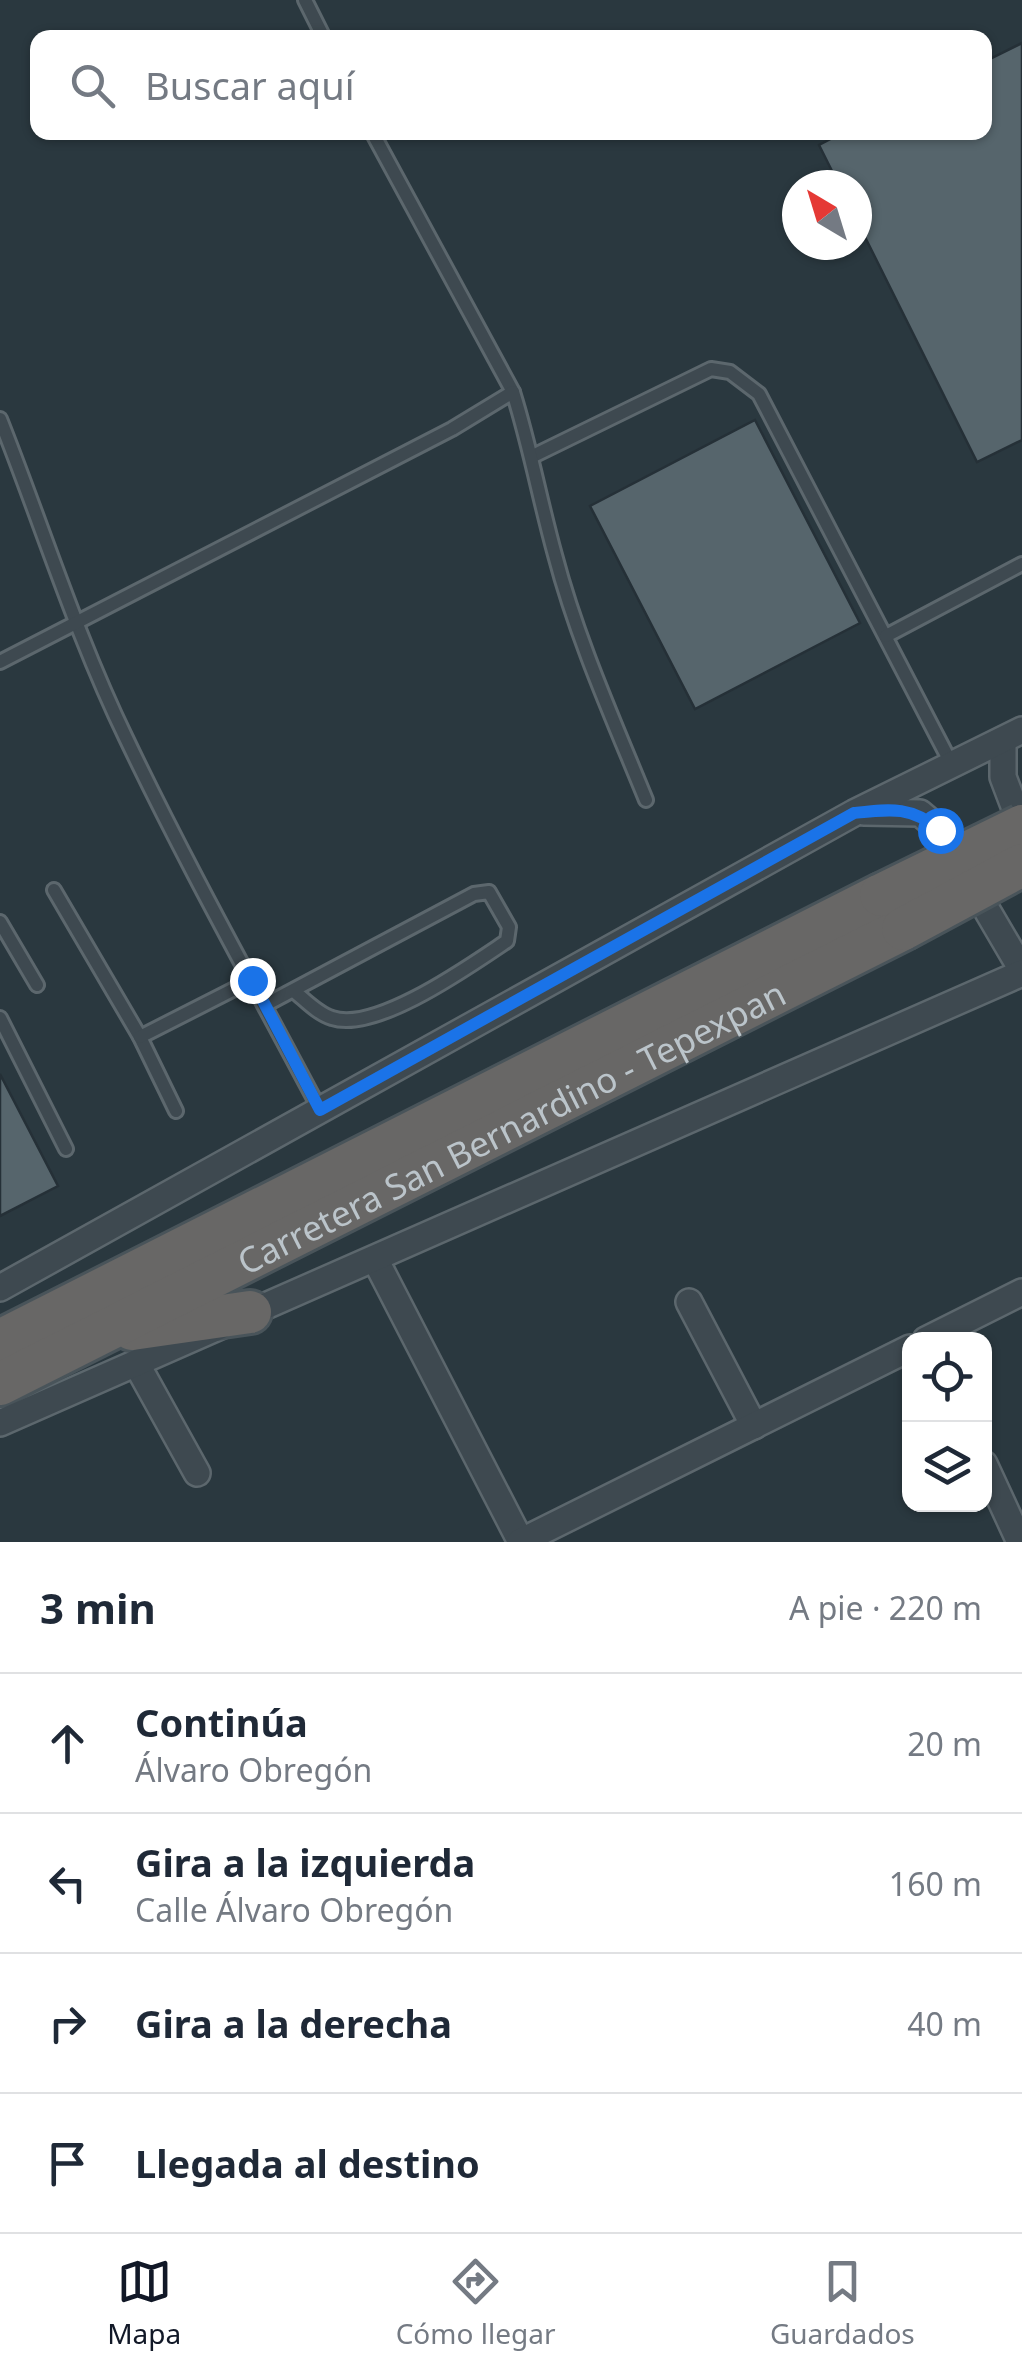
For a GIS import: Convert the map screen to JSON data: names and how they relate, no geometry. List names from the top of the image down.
{
  "streets": {
    "highway": ["Carretera San Bernardino - Tepexpan"]
  },
  "north": "top left",
  "page": {
    "search": "Buscar aquí",
    "heading": ["3 min", "A pie · 220 m"],
    "list": [
      ["Continúa", "Álvaro Obregón", "20 m"],
      ["Gira a la izquierda", "Calle Álvaro Obregón", "160 m"],
      ["Gira a la derecha", "40 m"],
      "Llegada al destino"
    ],
    "nav": ["Mapa", "Cómo llegar", "Guardados"]
  }
}
